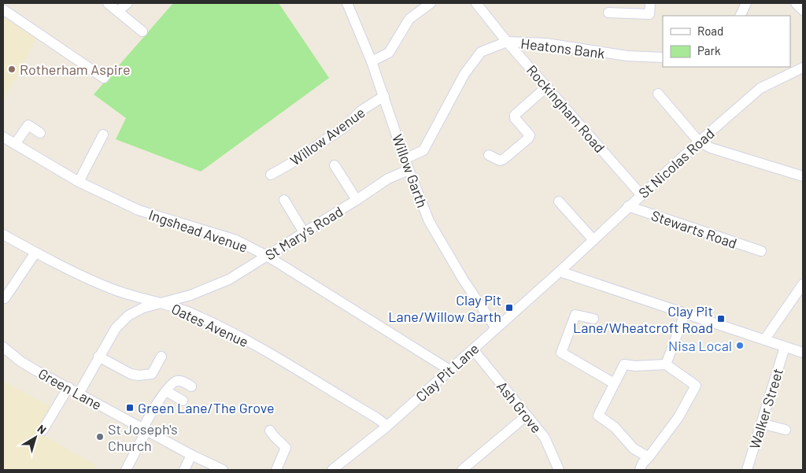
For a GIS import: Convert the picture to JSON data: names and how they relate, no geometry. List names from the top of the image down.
{
  "streets": {
    "street": [
      "Heatons Bank",
      "Rockingham Road",
      "Willow Avenue",
      "St Nicolas Road",
      "Willow Garth",
      "Stewarts Road",
      "Ingshead Avenue",
      "St Mary's Road",
      "Oates Avenue",
      "Clay Pit Lane",
      "Green Lane",
      "Ash Grove",
      "Walker Street"
    ]
  },
  "crossings": [
    ["Heatons Bank", "Rockingham Road"],
    ["Heatons Bank", "Willow Garth"],
    ["Rockingham Road", "St Nicolas Road"],
    ["Willow Avenue", "Willow Garth"],
    ["St Nicolas Road", "Stewarts Road"],
    ["St Nicolas Road", "Clay Pit Lane"],
    ["Willow Garth", "St Mary's Road"],
    ["Willow Garth", "Clay Pit Lane"],
    ["Ingshead Avenue", "St Mary's Road"],
    ["Ingshead Avenue", "Clay Pit Lane"],
    ["St Mary's Road", "Oates Avenue"],
    ["St Mary's Road", "Green Lane"],
    ["Oates Avenue", "Clay Pit Lane"],
    ["Clay Pit Lane", "Ash Grove"]
  ],
  "places": {
    "other": ["Rotherham Aspire", "Nisa Local", "St Joseph's Church"],
    "transit": ["Clay Pit Lane/Willow Garth", "Clay Pit Lane/Wheatcroft Road", "Green Lane/The Grove"]
  },
  "legend": ["Road", "Park"],
  "north": "top right"
}
